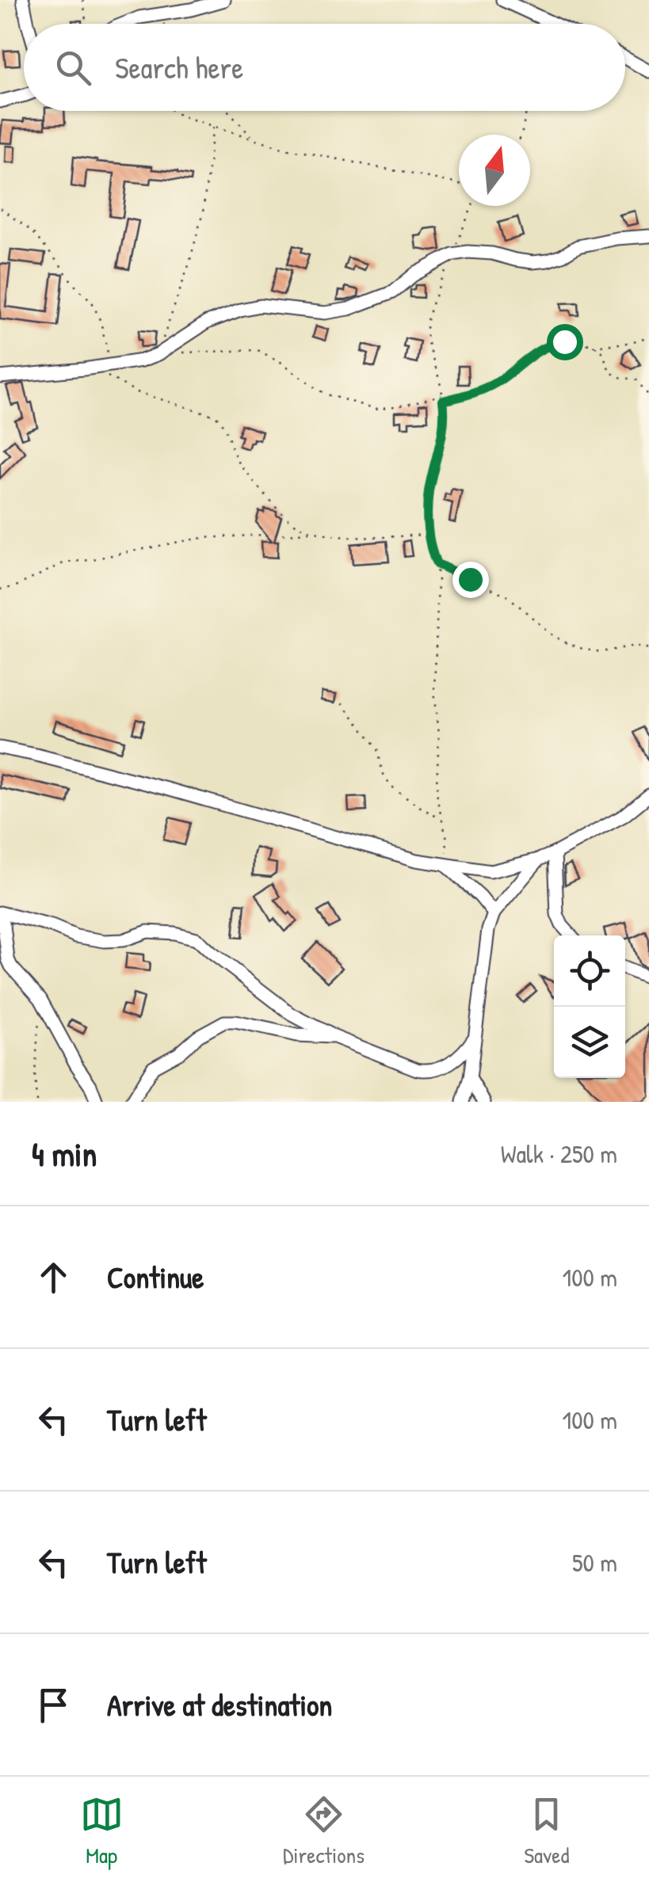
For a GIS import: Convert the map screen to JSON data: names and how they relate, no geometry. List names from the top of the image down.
{
  "north": "top",
  "page": {
    "search": "Search here",
    "heading": ["4 min", "Walk · 250 m"],
    "list": [
      ["Continue", "100 m"],
      ["Turn left", "100 m"],
      ["Turn left", "50 m"],
      "Arrive at destination"
    ],
    "nav": ["Map", "Directions", "Saved"]
  }
}
